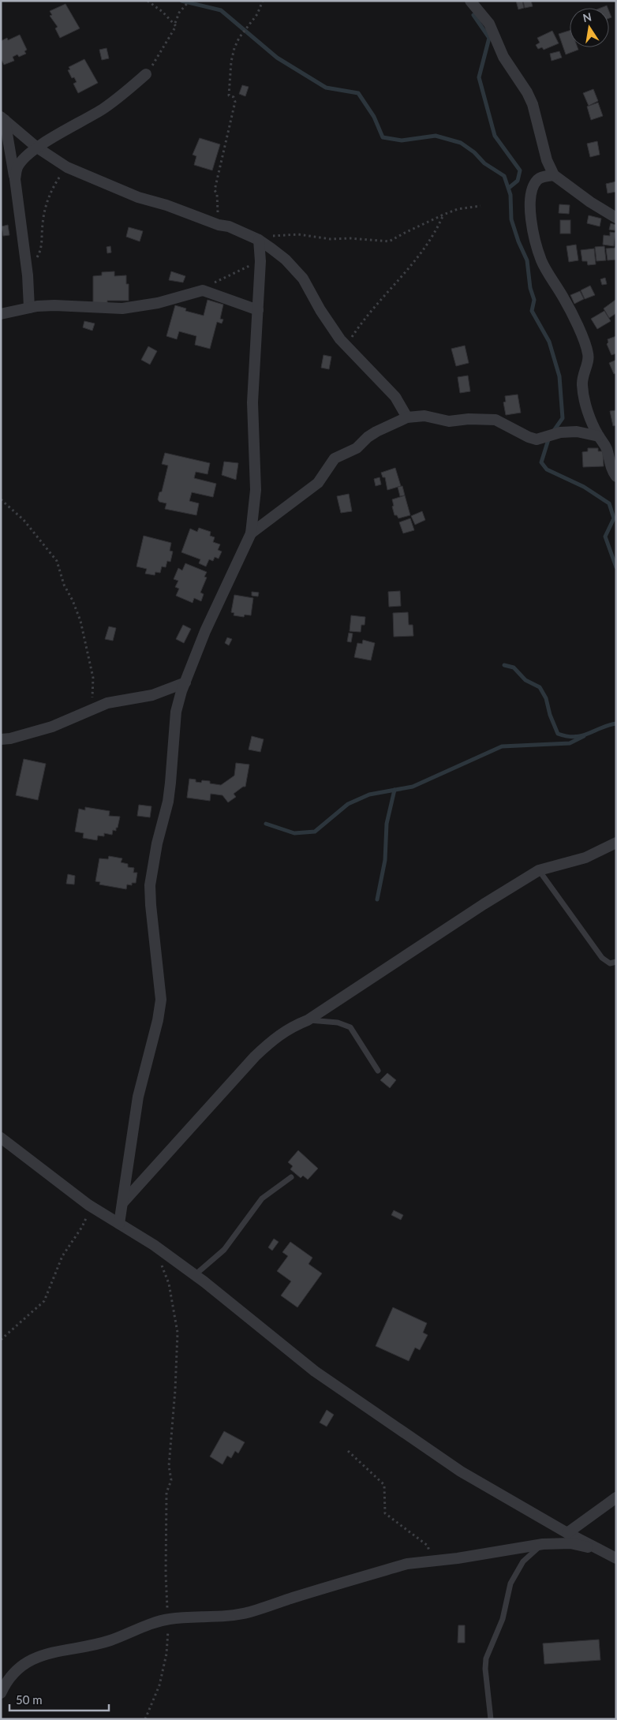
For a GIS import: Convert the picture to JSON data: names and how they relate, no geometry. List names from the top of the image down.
{
  "scale_bar": "50 m",
  "north": "top"
}
